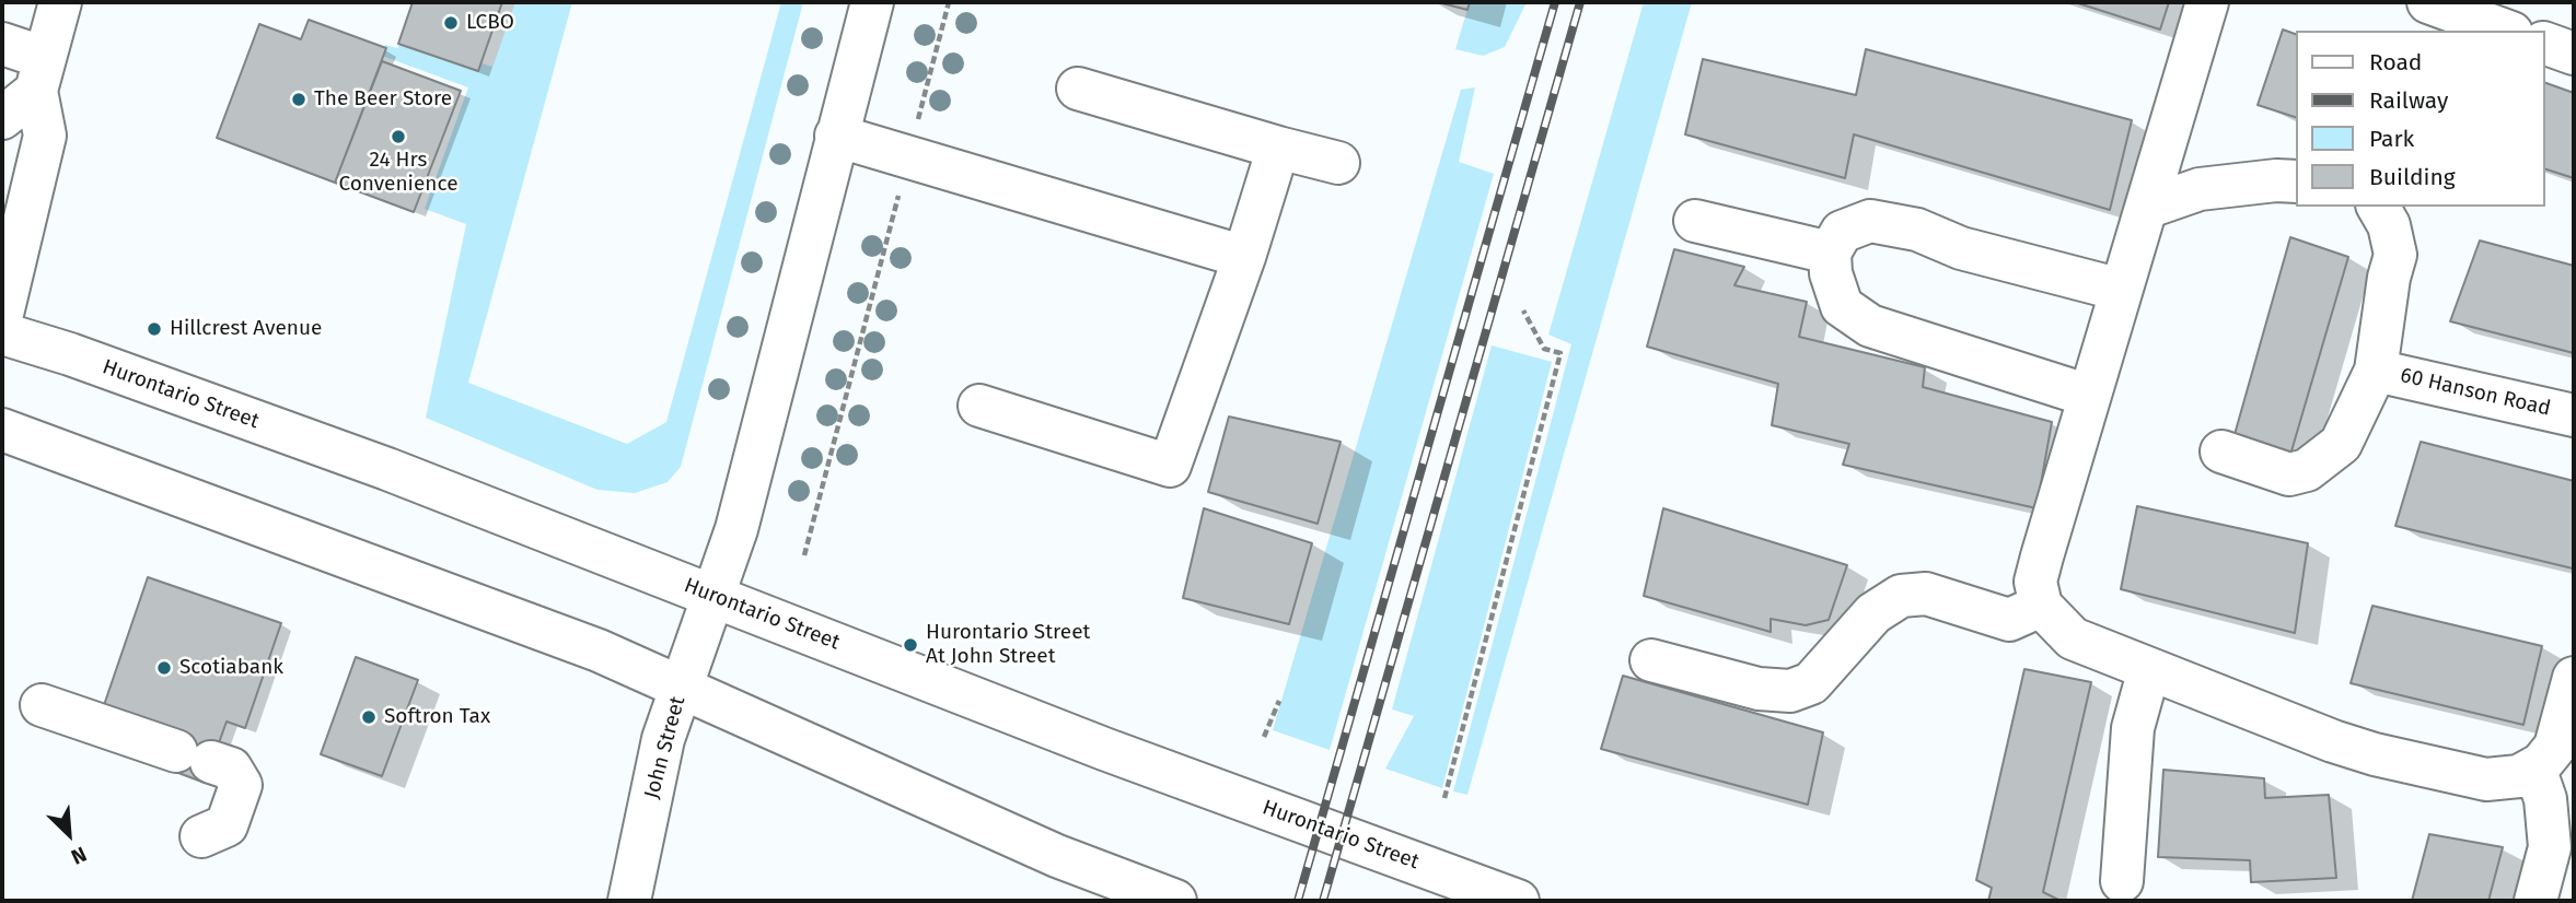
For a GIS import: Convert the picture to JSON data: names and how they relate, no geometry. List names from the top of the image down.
{
  "streets": {
    "main road": ["60 Hanson Road", "Hurontario Street", "John Street"]
  },
  "crossings": [
    ["Hurontario Street", "John Street"]
  ],
  "places": [
    "LCBO",
    "The Beer Store",
    "24 Hrs Convenience",
    "Hillcrest Avenue",
    "Hurontario Street At John Street",
    "Scotiabank",
    "Softron Tax"
  ],
  "legend": [
    "Road",
    "Railway",
    "Park",
    "Building"
  ],
  "north": "bottom right"
}
